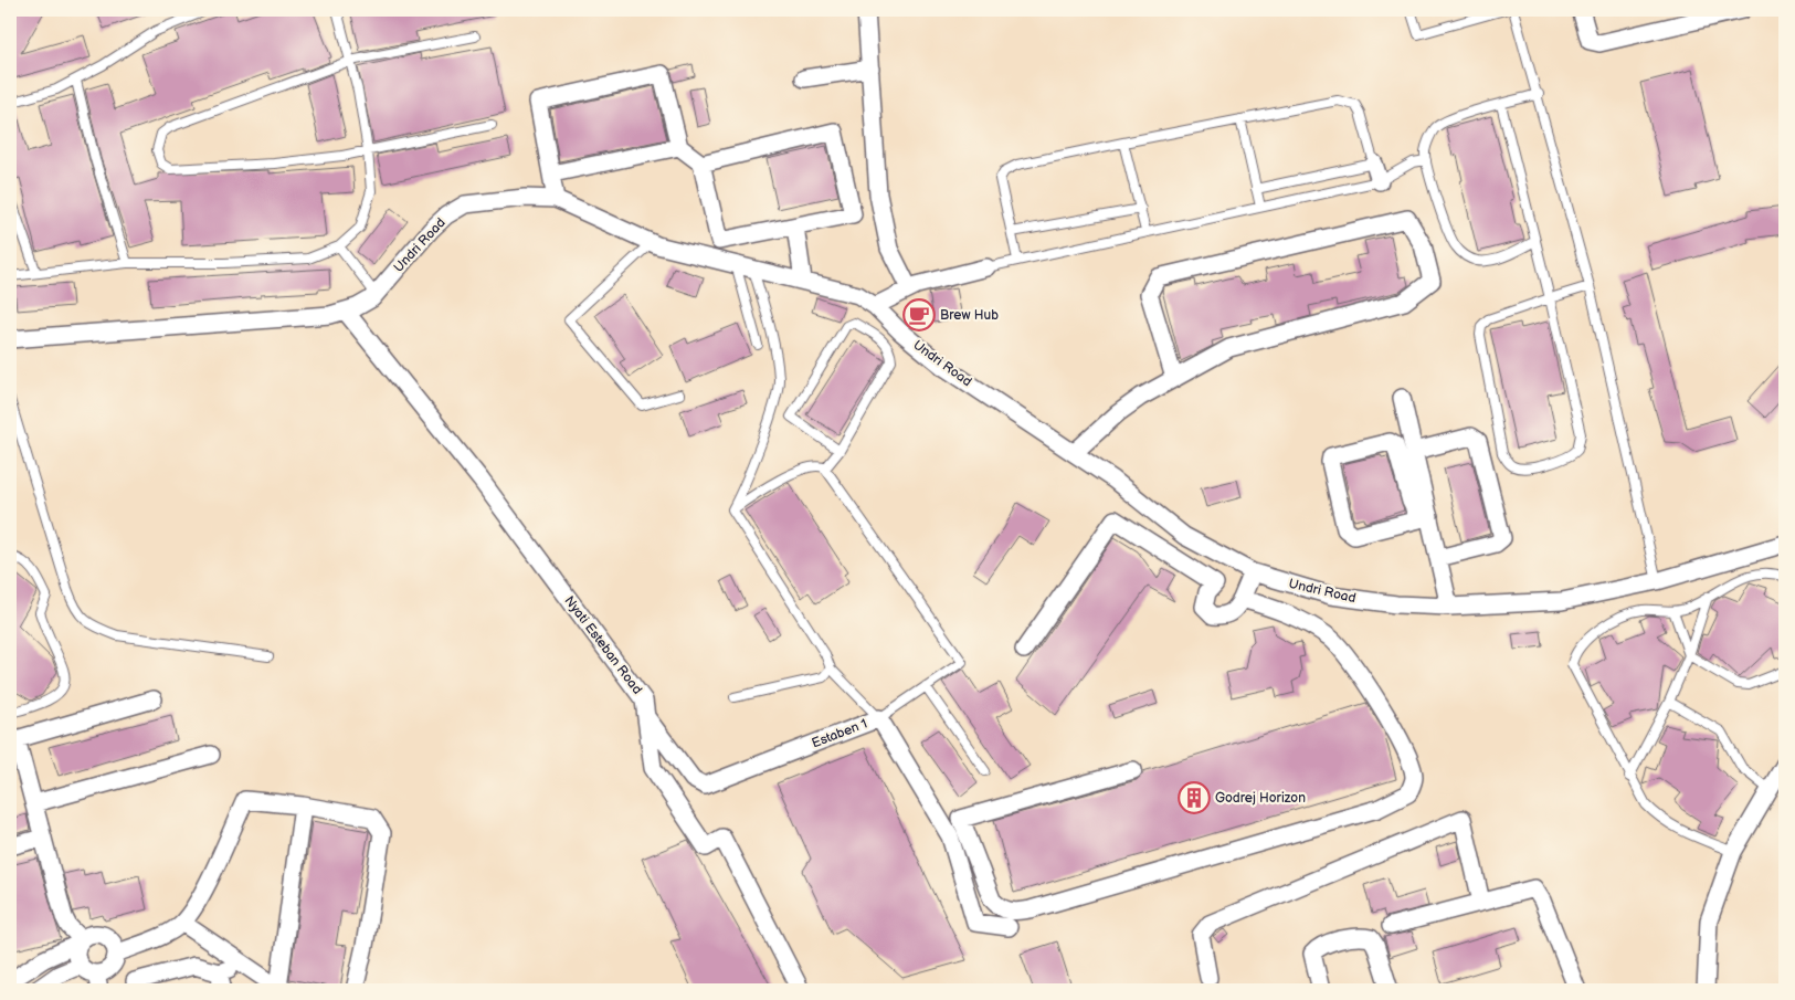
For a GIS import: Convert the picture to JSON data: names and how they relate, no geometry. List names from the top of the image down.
{
  "streets": {
    "street": ["Undri Road", "Nyati Esteban Road", "Estaben 1"]
  },
  "crossings": [
    ["Undri Road", "Nyati Esteban Road"],
    ["Nyati Esteban Road", "Estaben 1"]
  ],
  "places": {
    "cafe": ["Brew Hub"],
    "building": ["Godrej Horizon"]
  }
}
